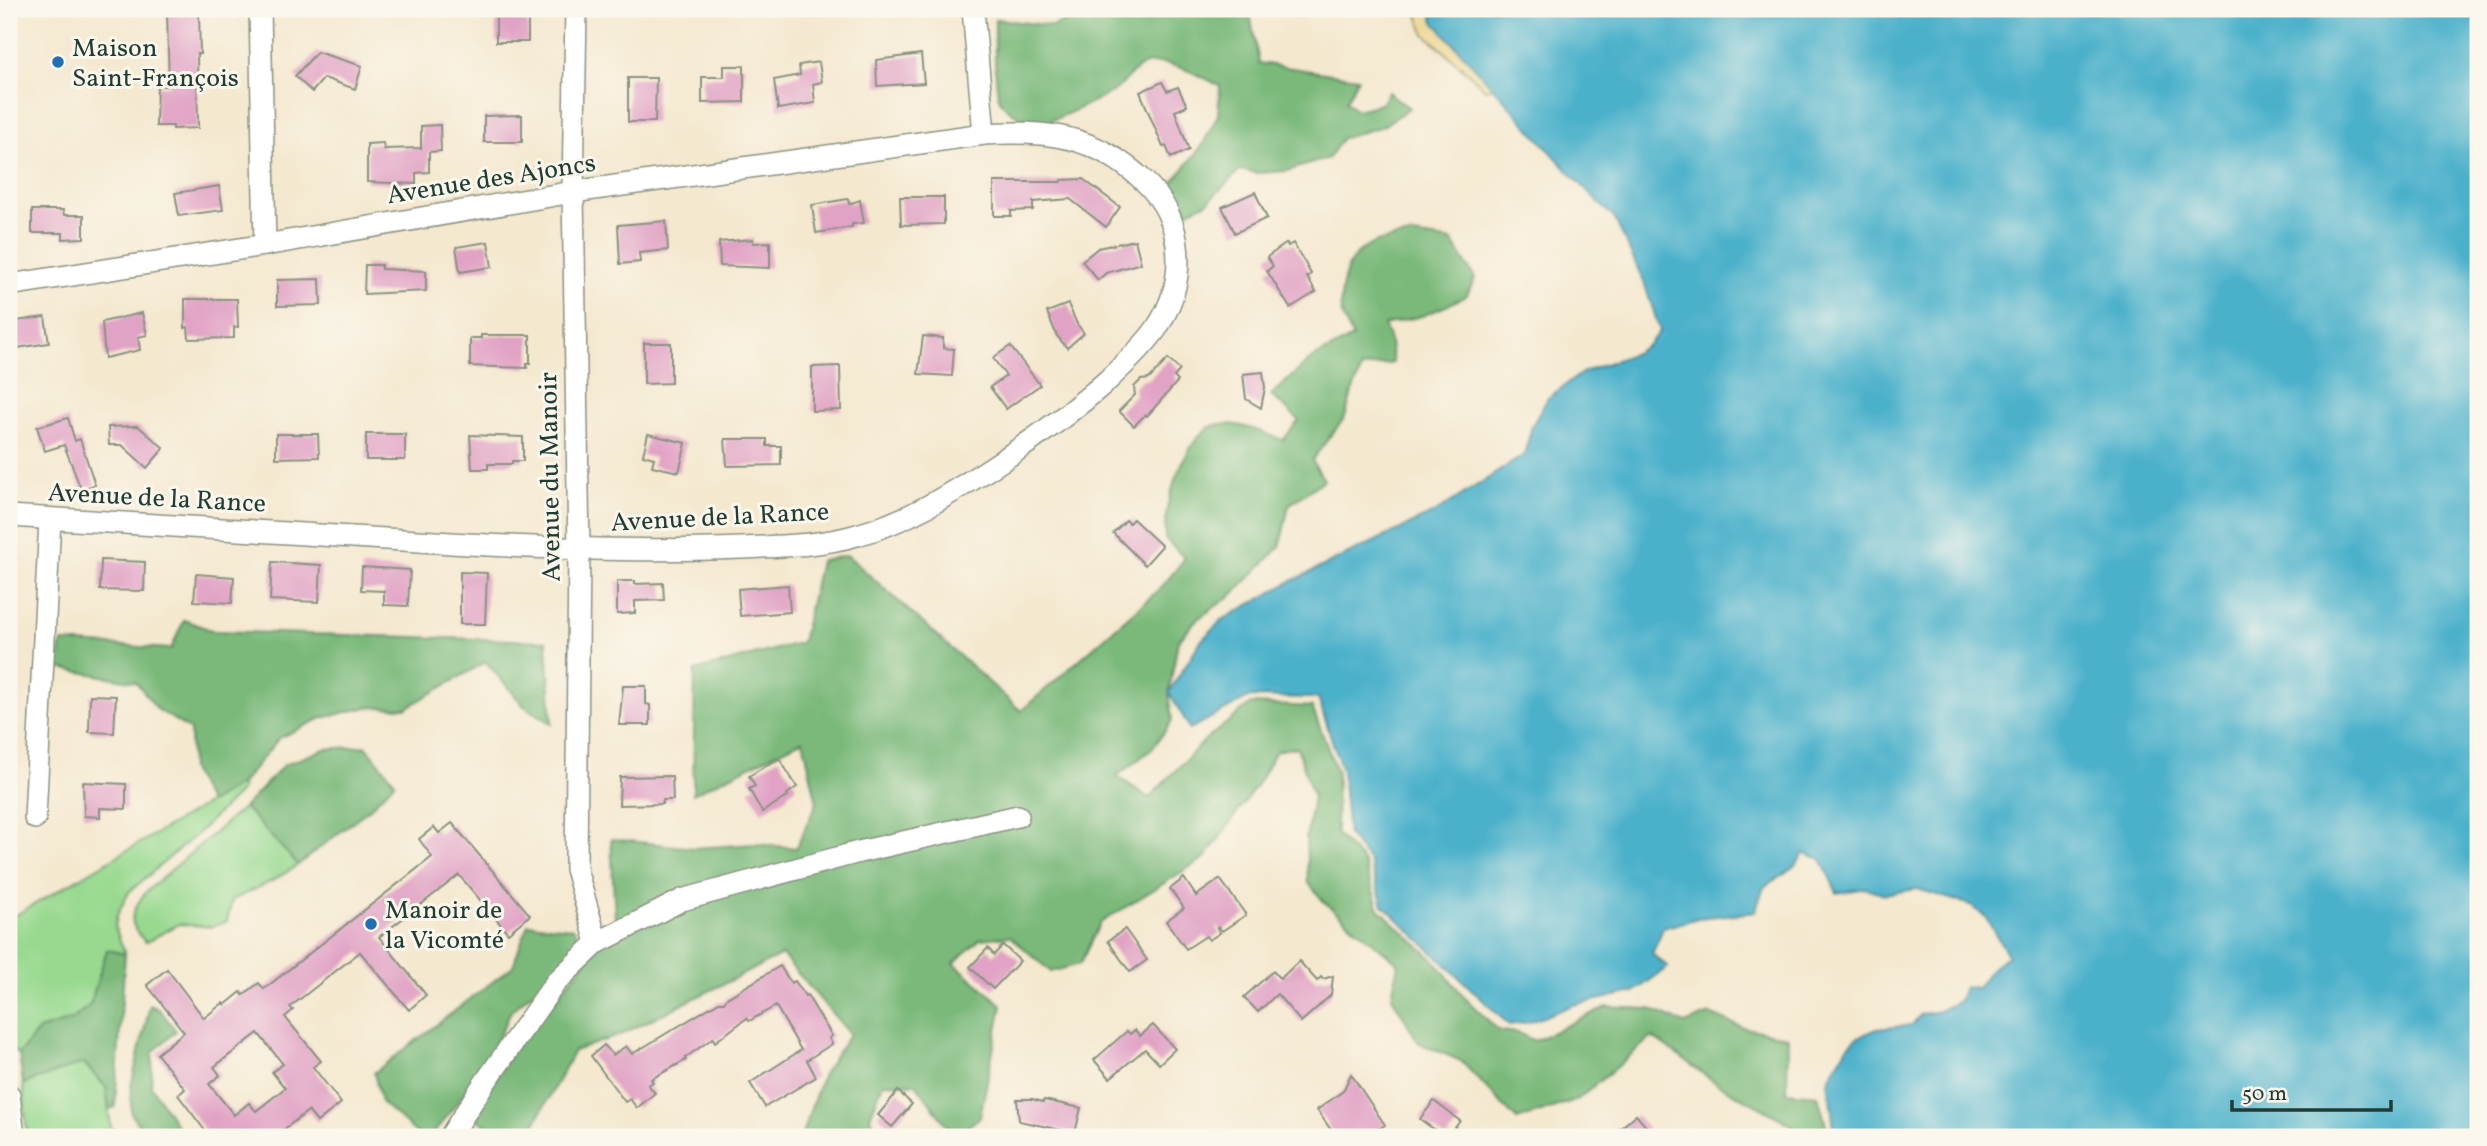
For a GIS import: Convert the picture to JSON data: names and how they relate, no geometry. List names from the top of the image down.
{
  "streets": {
    "street": ["Avenue des Ajoncs", "Avenue du Manoir", "Avenue de la Rance"]
  },
  "crossings": [
    ["Avenue des Ajoncs", "Avenue du Manoir"],
    ["Avenue des Ajoncs", "Avenue de la Rance"],
    ["Avenue du Manoir", "Avenue de la Rance"]
  ],
  "places": ["Maison Saint-François", "Manoir de la Vicomté"],
  "scale_bar": "50 m"
}
